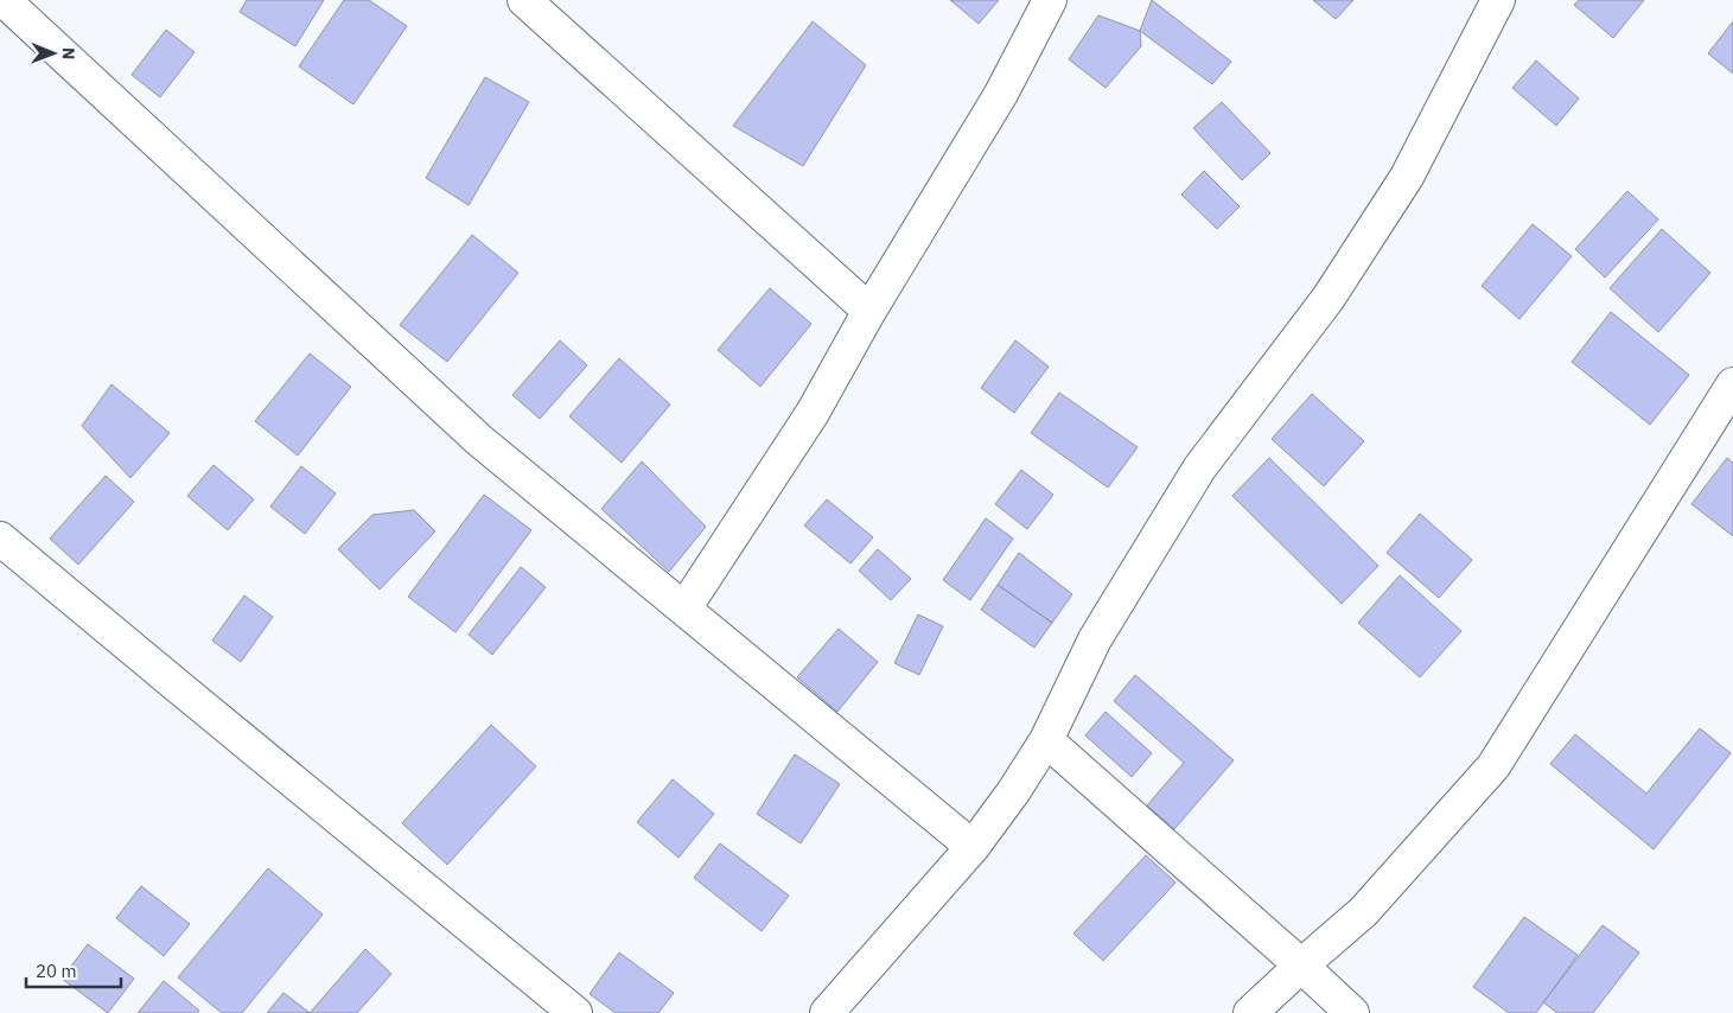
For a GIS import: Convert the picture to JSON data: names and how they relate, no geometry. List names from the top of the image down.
{
  "scale_bar": "20 m",
  "north": "right"
}
